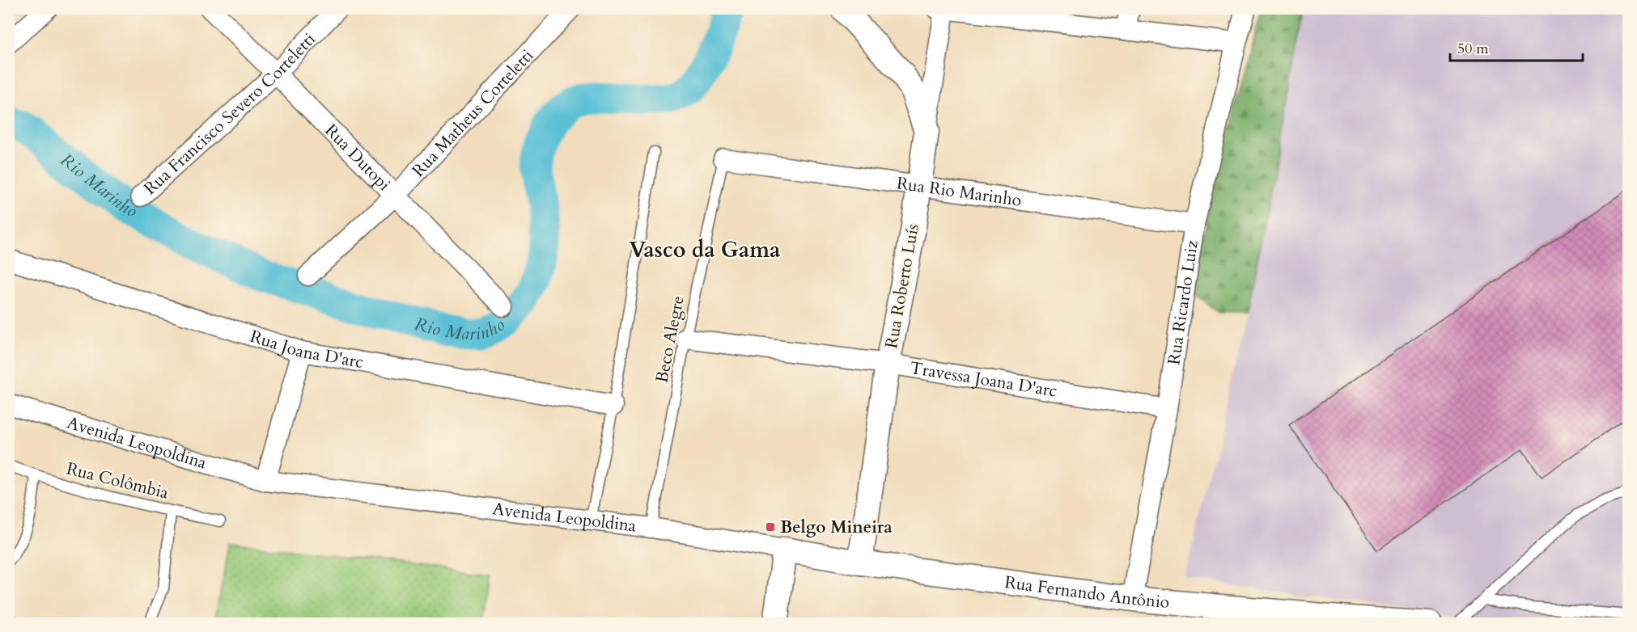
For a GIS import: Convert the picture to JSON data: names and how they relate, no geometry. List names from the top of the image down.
{
  "streets": {
    "street": [
      "Rua Francisco Severo Corteletti",
      "Rua Matheus Corteletti",
      "Rua Dutopi",
      "Rua Rio Marinho",
      "Rua Roberto Luís",
      "Rua Ricardo Luiz",
      "Rua Joana D'arc",
      "Travessa Joana D'arc",
      "Avenida Leopoldina",
      "Rua Fernando Antônio"
    ],
    "lane": ["Beco Alegre", "Rua Colômbia"]
  },
  "crossings": [
    ["Rua Francisco Severo Corteletti", "Rua Dutopi"],
    ["Rua Matheus Corteletti", "Rua Dutopi"],
    ["Rua Rio Marinho", "Rua Roberto Luís"],
    ["Rua Rio Marinho", "Rua Ricardo Luiz"],
    ["Rua Rio Marinho", "Beco Alegre"],
    ["Rua Roberto Luís", "Travessa Joana D'arc"],
    ["Rua Roberto Luís", "Avenida Leopoldina"],
    ["Rua Roberto Luís", "Rua Fernando Antônio"],
    ["Rua Ricardo Luiz", "Travessa Joana D'arc"],
    ["Rua Ricardo Luiz", "Rua Fernando Antônio"],
    ["Beco Alegre", "Travessa Joana D'arc"],
    ["Beco Alegre", "Avenida Leopoldina"],
    ["Avenida Leopoldina", "Rua Fernando Antônio"]
  ],
  "districts": ["Vasco da Gama"],
  "water": ["Rio Marinho"],
  "places": {
    "transit": ["Belgo Mineira"]
  },
  "scale_bar": "50 m"
}
